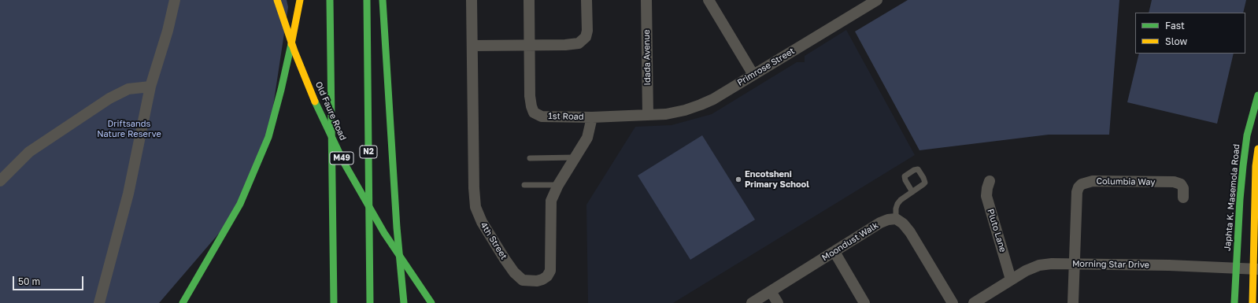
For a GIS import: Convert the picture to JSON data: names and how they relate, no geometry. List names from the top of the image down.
{
  "streets": {
    "main road": [
      "Old Faure Road",
      "N2",
      "M49",
      "Japhta K. Masemola Road"
    ],
    "street": [
      "Idada Avenue",
      "Primrose Street",
      "1st Road",
      "Columbia Way",
      "Pluto Lane",
      "4th Street",
      "Moondust Walk",
      "Morning Star Drive"
    ]
  },
  "crossings": [
    ["Idada Avenue", "Primrose Street"],
    ["Idada Avenue", "1st Road"],
    ["Primrose Street", "1st Road"],
    ["1st Road", "4th Street"],
    ["Columbia Way", "Morning Star Drive"],
    ["Japhta K. Masemola Road", "Morning Star Drive"],
    ["Pluto Lane", "Morning Star Drive"]
  ],
  "parks": ["Driftsands Nature Reserve"],
  "places": ["Encotsheni Primary School"],
  "legend": ["Fast", "Slow"],
  "scale_bar": "50 m"
}
